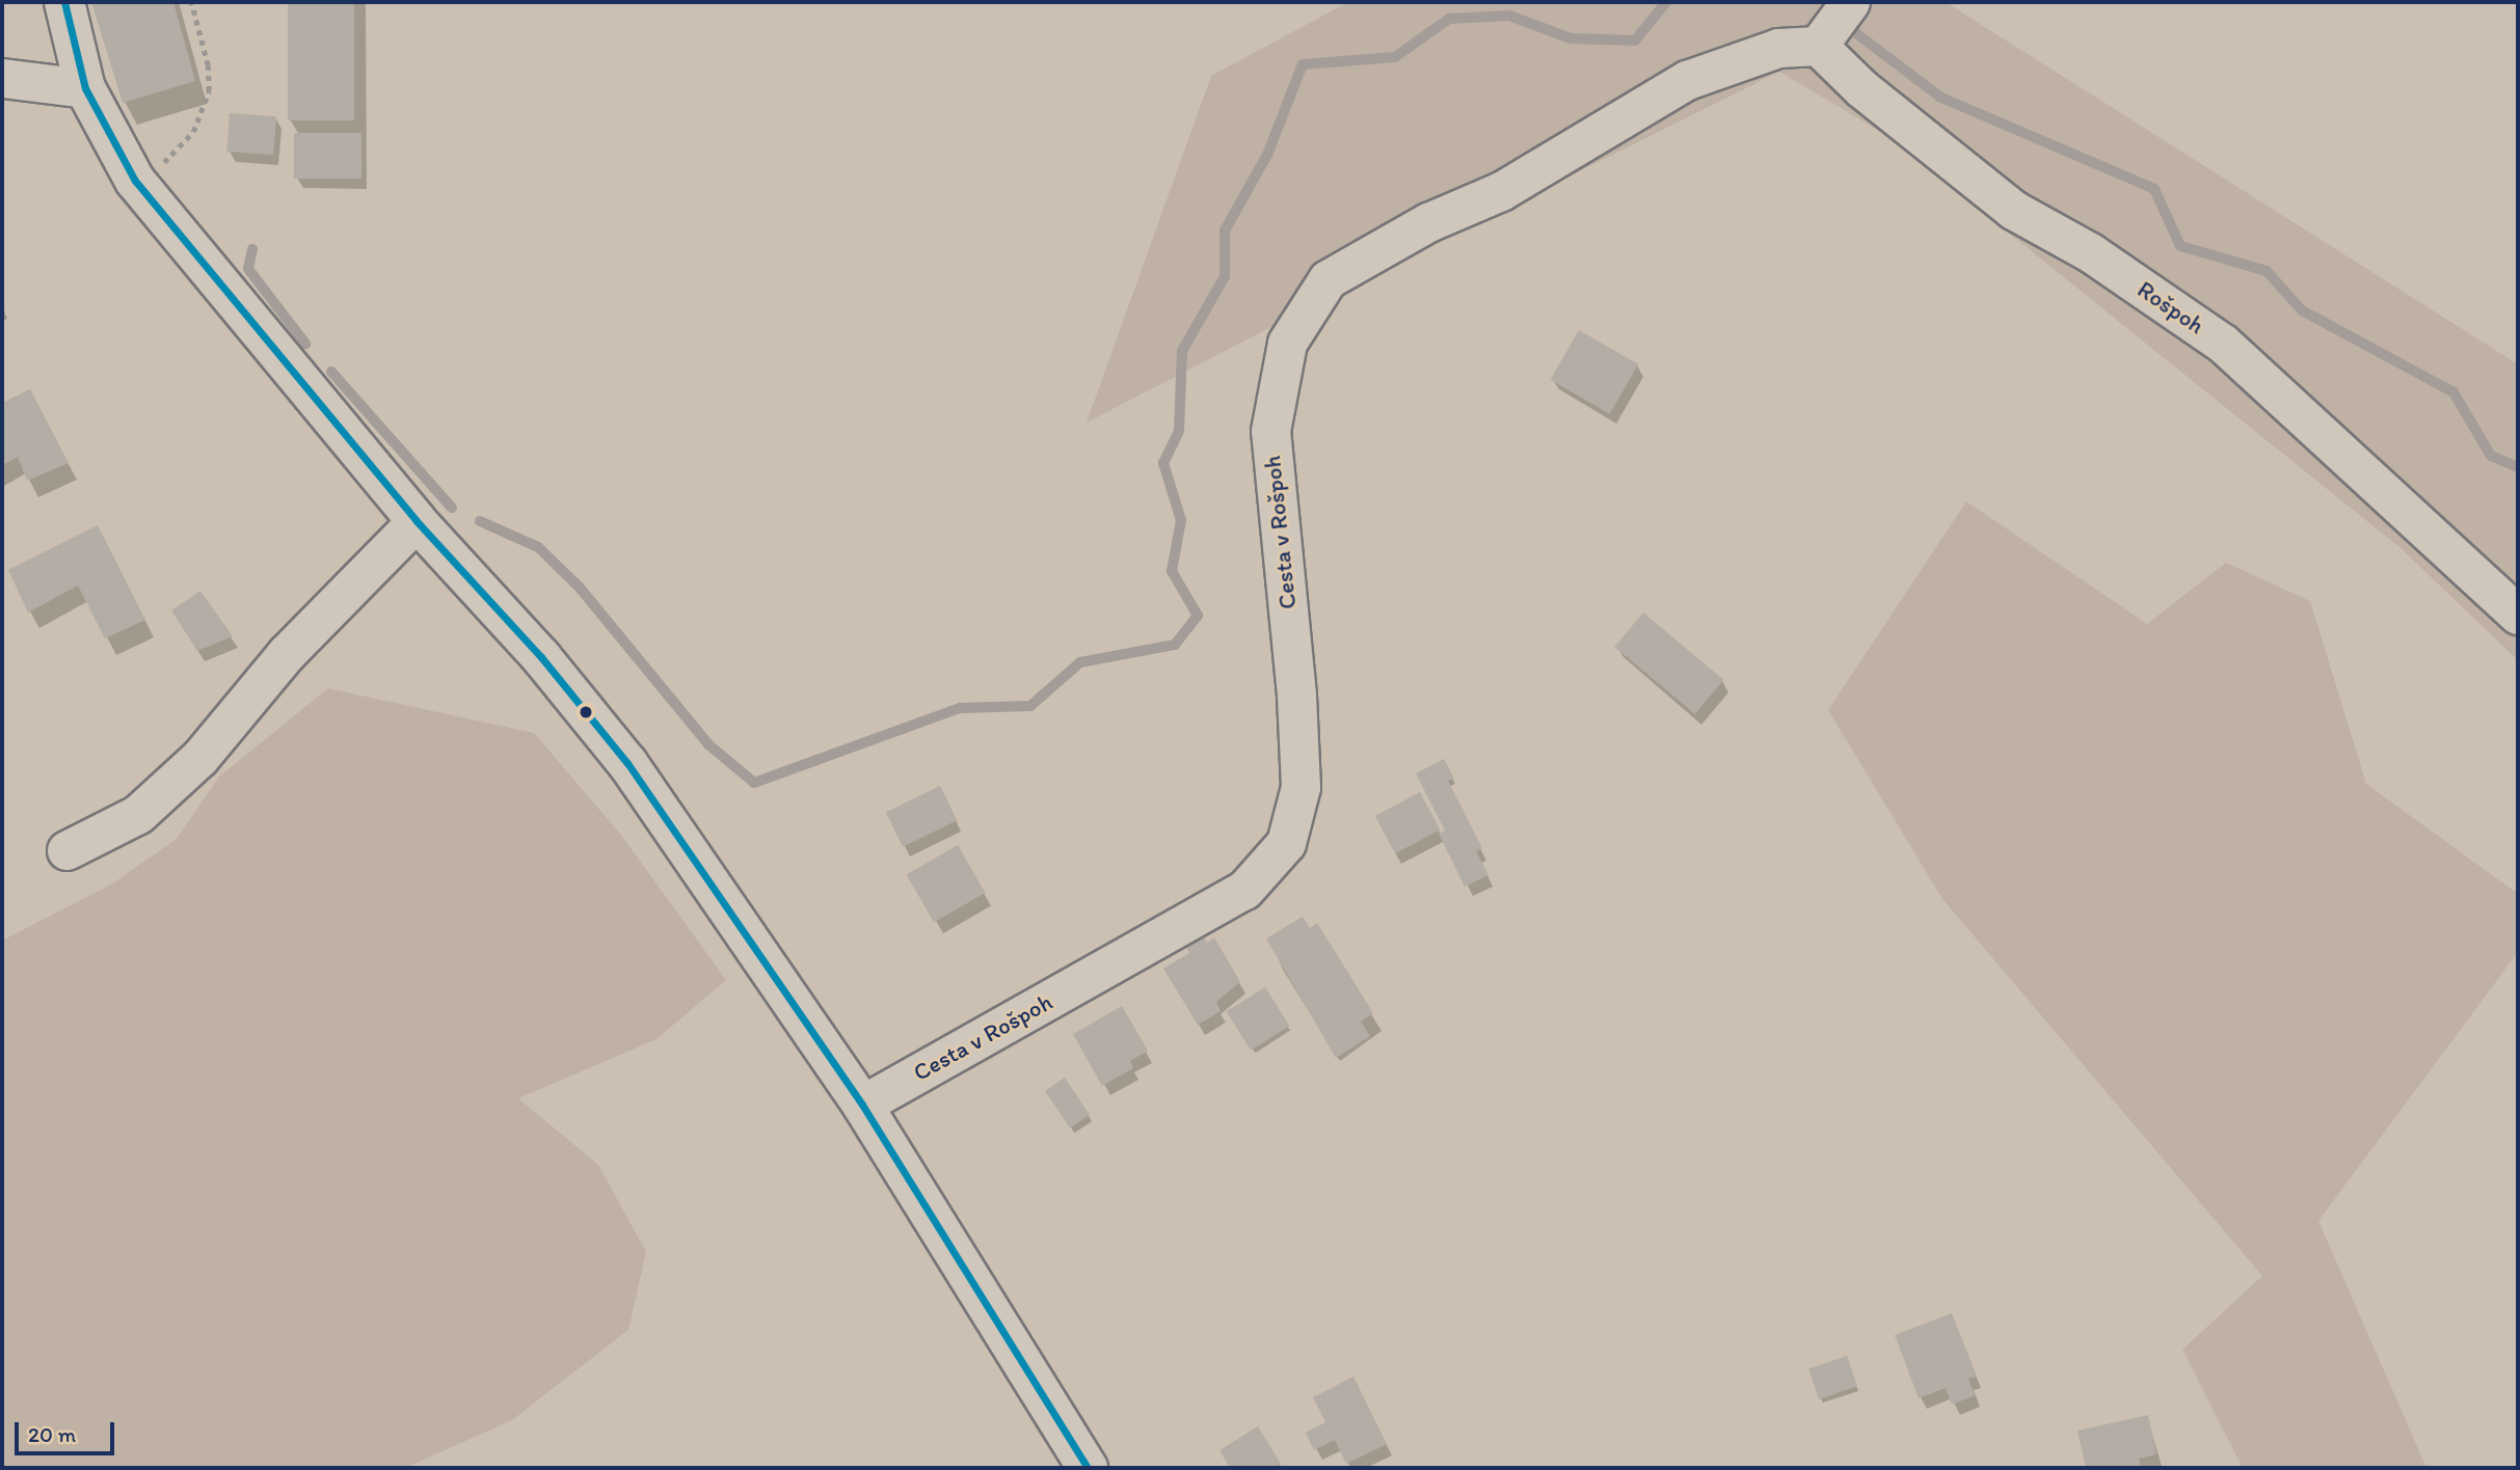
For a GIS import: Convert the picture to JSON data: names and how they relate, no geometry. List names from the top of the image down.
{
  "streets": {
    "street": ["Rošpoh", "Cesta v Rošpoh"]
  },
  "crossings": [
    ["Rošpoh", "Cesta v Rošpoh"]
  ],
  "scale_bar": "20 m"
}
